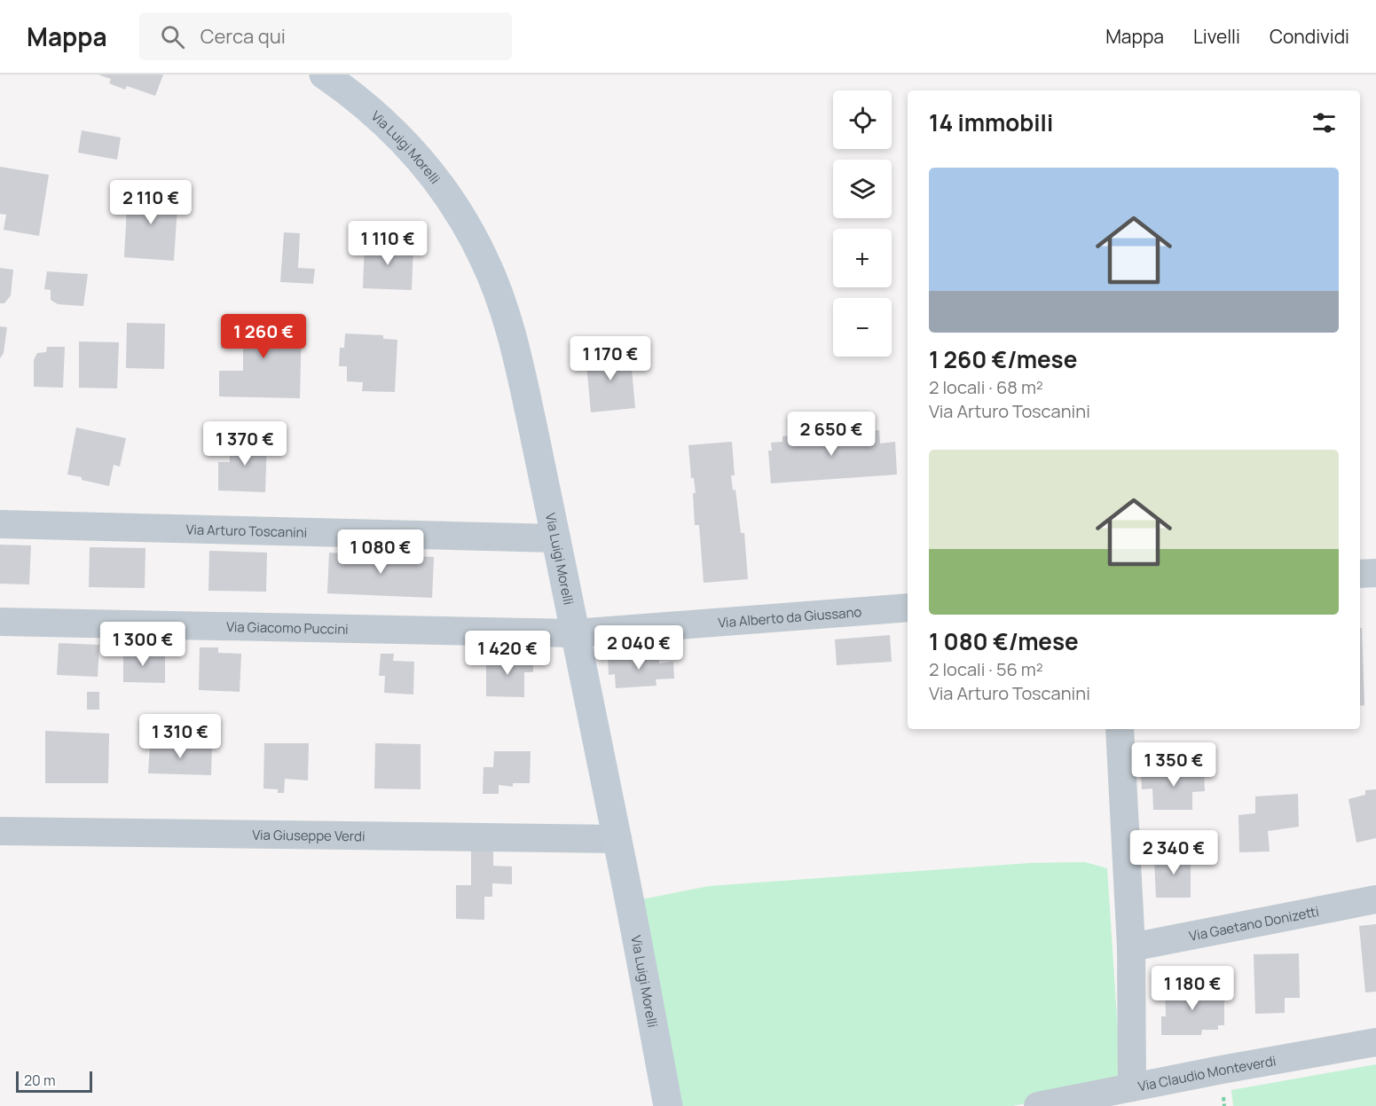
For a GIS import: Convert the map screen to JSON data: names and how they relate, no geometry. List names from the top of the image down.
{
  "streets": {
    "main road": ["Via Luigi Morelli"],
    "street": [
      "Via Arturo Toscanini",
      "Via Alberto da Giussano",
      "Via Giacomo Puccini",
      "Via Giuseppe Verdi",
      "Via Gaetano Donizetti",
      "Via Claudio Monteverdi"
    ]
  },
  "crossings": [
    ["Via Luigi Morelli", "Via Arturo Toscanini"],
    ["Via Luigi Morelli", "Via Alberto da Giussano"],
    ["Via Luigi Morelli", "Via Giacomo Puccini"],
    ["Via Luigi Morelli", "Via Giuseppe Verdi"],
    ["Via Alberto da Giussano", "Via Giacomo Puccini"]
  ],
  "scale_bar": "20 m",
  "page": {
    "header": "Mappa",
    "search": "Cerca qui",
    "nav": ["Mappa", "Livelli", "Condividi"],
    "map_buttons": ["+", "−"],
    "heading": "14 immobili",
    "list": [
      {
        "name": "1 260 €/mese",
        "note": "2 locali · 68 m² · Via Arturo Toscanini"
      },
      {
        "name": "1 080 €/mese",
        "note": "2 locali · 56 m² · Via Arturo Toscanini"
      }
    ],
    "price": [
      "2 110 €",
      "1 110 €",
      "1 260 €",
      "1 170 €",
      "2 650 €",
      "1 370 €",
      "1 080 €",
      "1 300 €",
      "2 040 €",
      "1 420 €",
      "1 310 €",
      "1 350 €",
      "2 340 €",
      "1 180 €"
    ],
    "scale": "20 m"
  }
}
